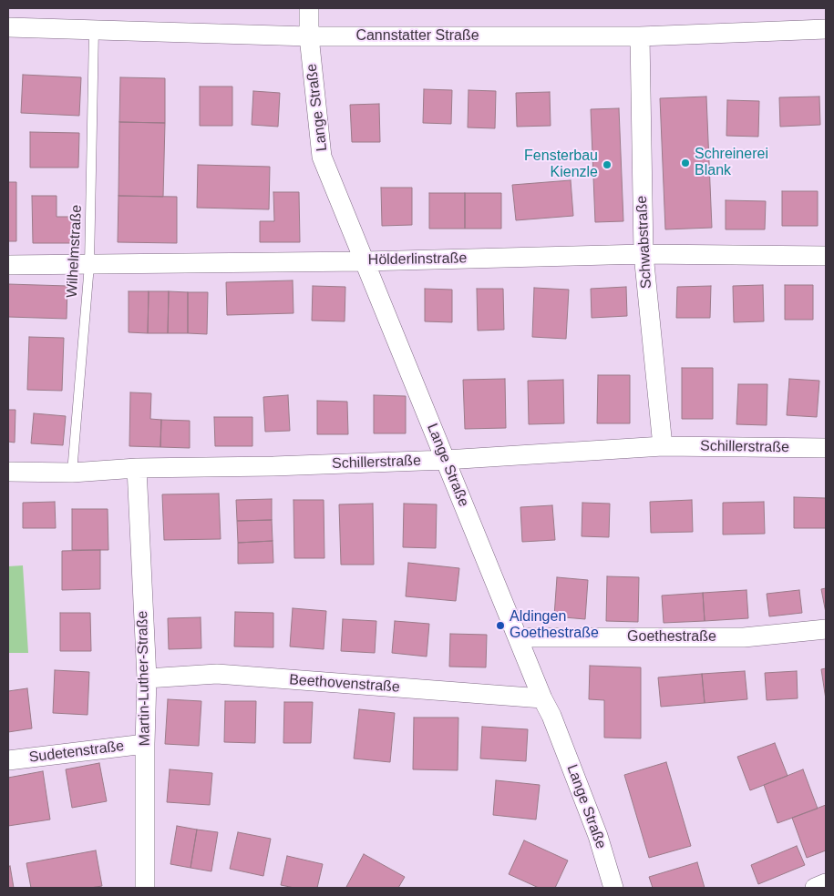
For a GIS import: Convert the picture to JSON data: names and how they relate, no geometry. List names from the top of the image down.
{
  "streets": {
    "street": [
      "Cannstatter Straße",
      "Lange Straße",
      "Schwabstraße",
      "Hölderlinstraße",
      "Schillerstraße",
      "Goethestraße",
      "Martin-Luther-Straße",
      "Beethovenstraße",
      "Sudetenstraße"
    ],
    "lane": ["Wilhelmstraße"]
  },
  "crossings": [
    ["Cannstatter Straße", "Lange Straße"],
    ["Cannstatter Straße", "Schwabstraße"],
    ["Cannstatter Straße", "Wilhelmstraße"],
    ["Lange Straße", "Hölderlinstraße"],
    ["Lange Straße", "Schillerstraße"],
    ["Lange Straße", "Goethestraße"],
    ["Lange Straße", "Beethovenstraße"],
    ["Schwabstraße", "Hölderlinstraße"],
    ["Schwabstraße", "Schillerstraße"],
    ["Wilhelmstraße", "Hölderlinstraße"],
    ["Wilhelmstraße", "Schillerstraße"],
    ["Schillerstraße", "Martin-Luther-Straße"],
    ["Martin-Luther-Straße", "Beethovenstraße"],
    ["Martin-Luther-Straße", "Sudetenstraße"]
  ],
  "places": ["Schreinerei Blank", "Fensterbau Kienzle", "Aldingen Goethestraße"]
}
